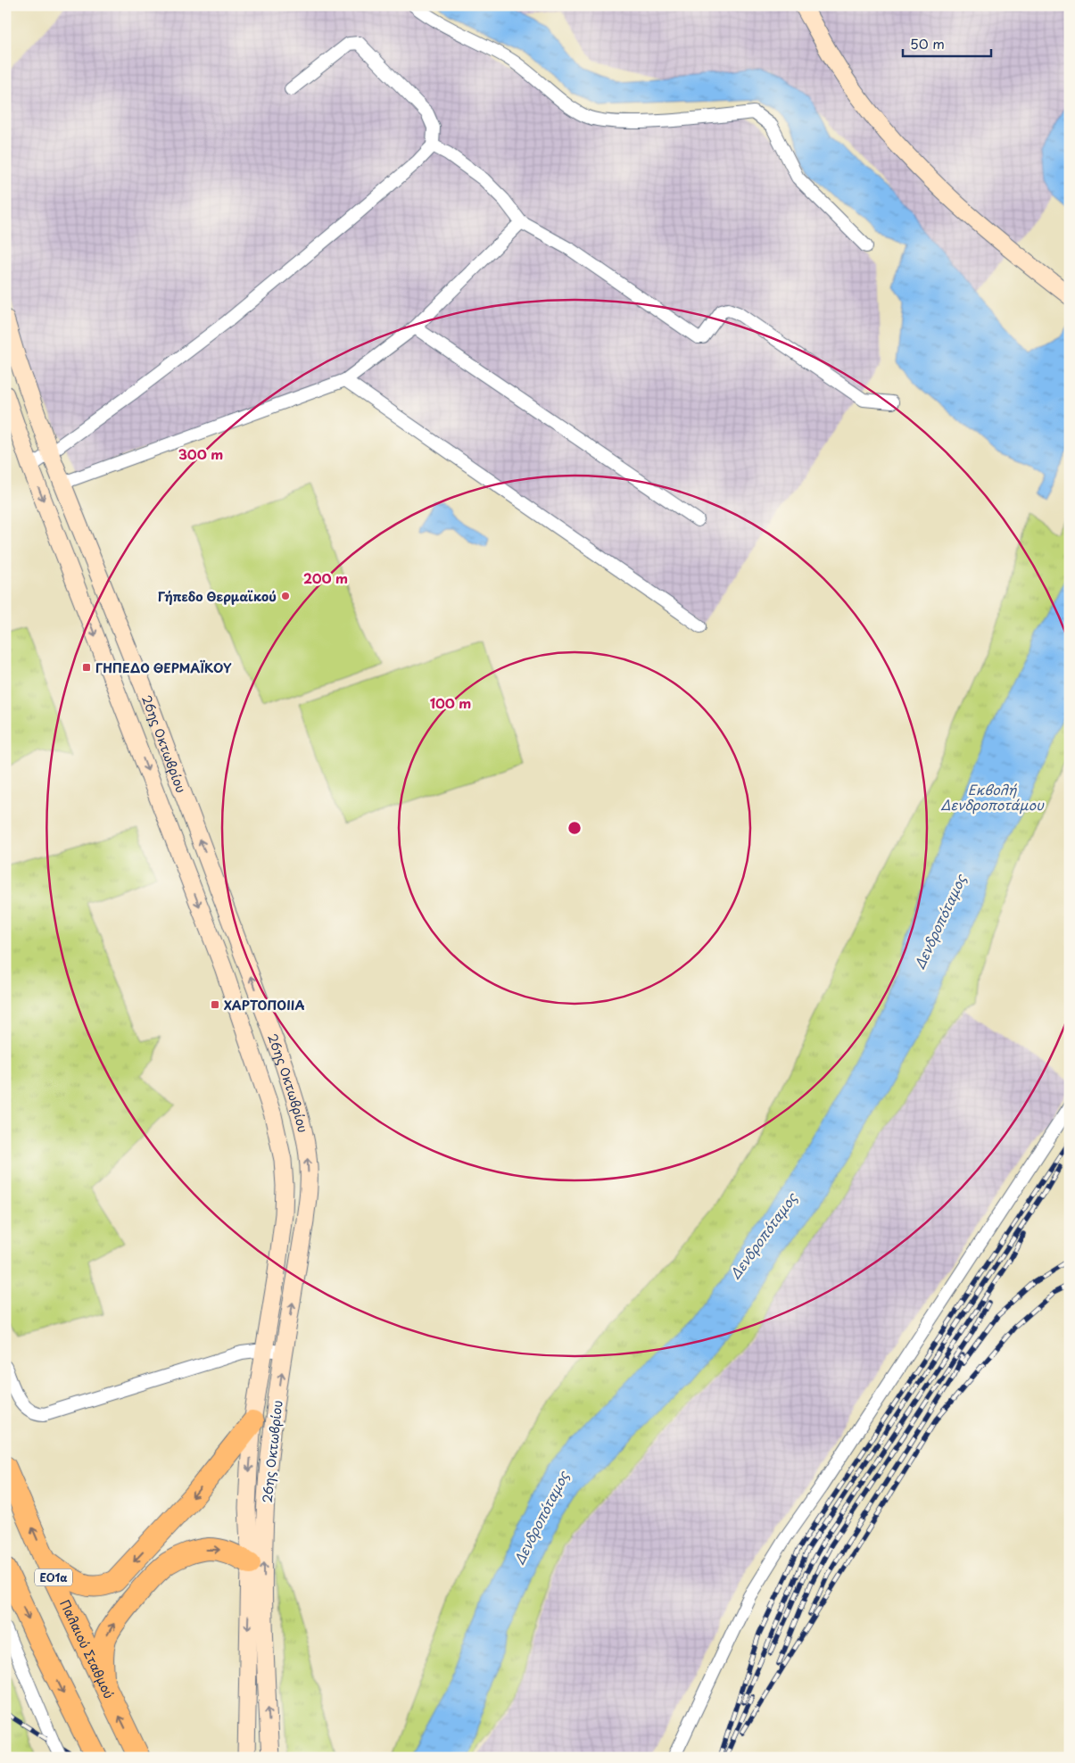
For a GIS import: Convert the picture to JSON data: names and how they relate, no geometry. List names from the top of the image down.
{
  "streets": {
    "highway": ["ΕΟ1α", "Παλαιού Σταθμού"],
    "main road": ["26ης Οκτωβρίου"]
  },
  "water": ["Εκβολή Δενδροποτάμου", "Δενδροπόταμος"],
  "places": {
    "other": ["Γήπεδο Θερμαϊκού"],
    "transit": ["ΓΗΠΕΔΟ ΘΕΡΜΑΪΚΟΥ", "ΧΑΡΤΟΠΟΙΙΑ"]
  },
  "scale_bar": "50 m",
  "rings": ["300 m", "200 m", "100 m"]
}
